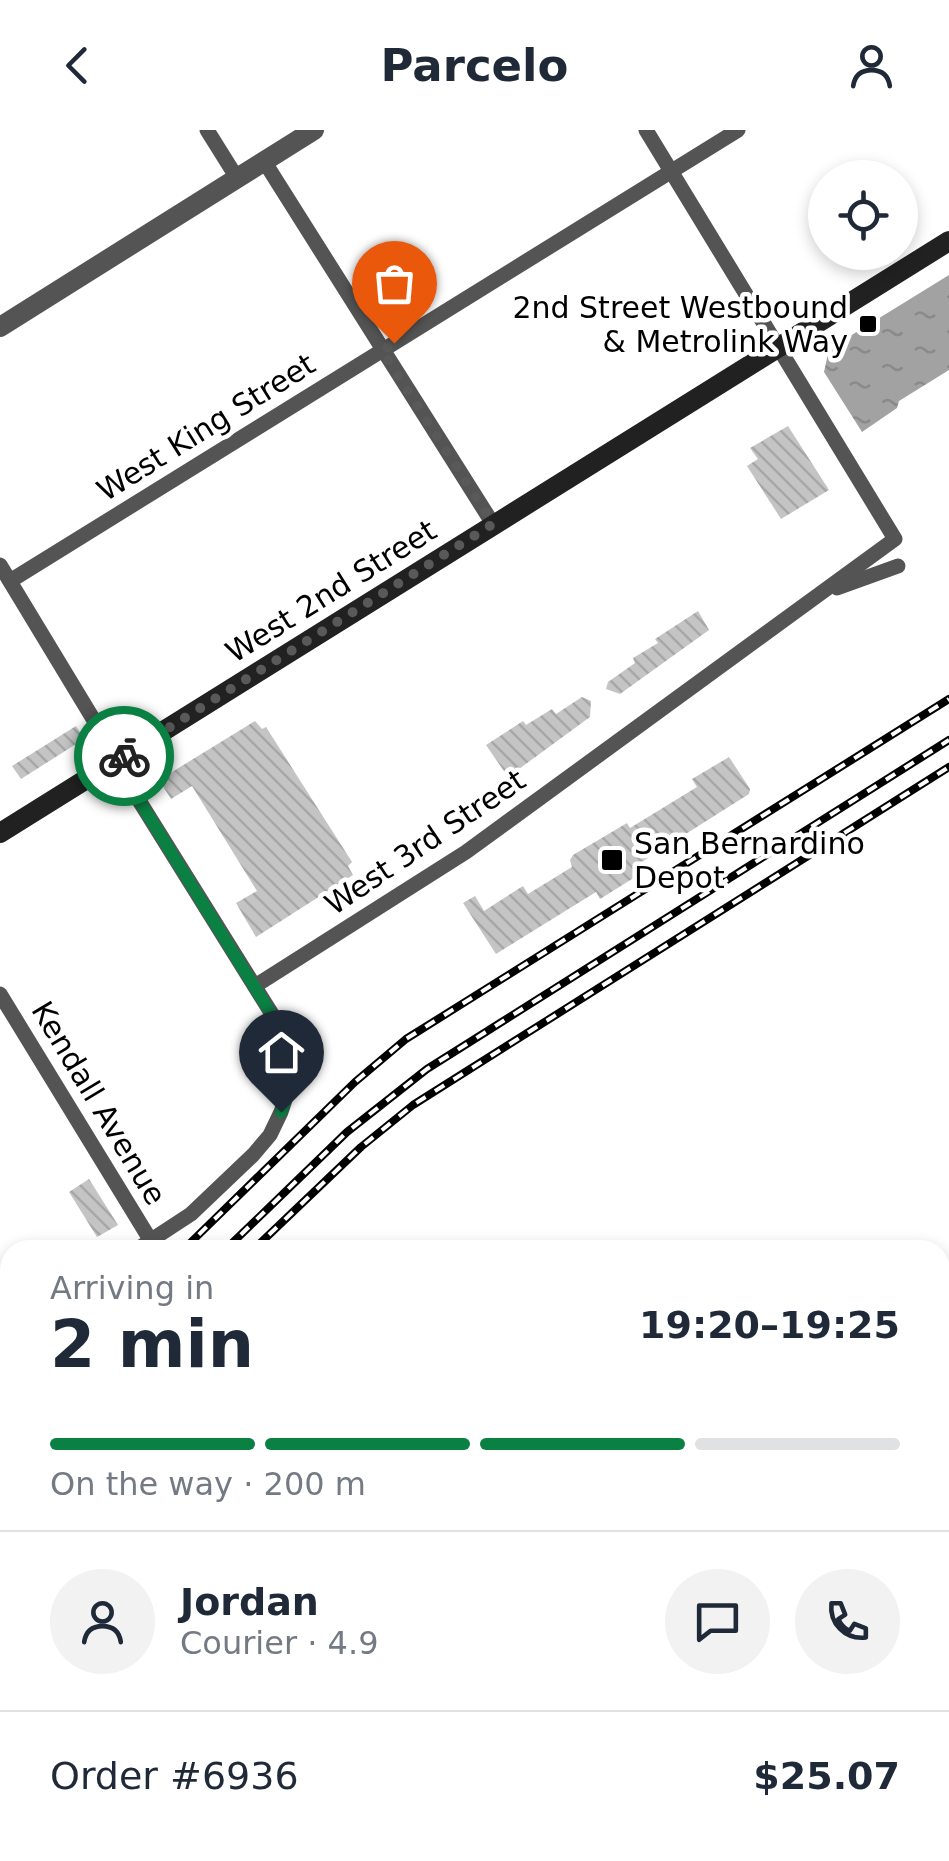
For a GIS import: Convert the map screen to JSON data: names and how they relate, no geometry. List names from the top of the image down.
{
  "streets": {
    "main road": ["West 2nd Street"],
    "street": ["West King Street", "West 3rd Street", "Kendall Avenue"]
  },
  "crossings": [
    ["West 2nd Street", "West 3rd Street"]
  ],
  "places": {
    "transit": ["2nd Street Westbound & Metrolink Way", "San Bernardino Depot"]
  },
  "page": {
    "header": "Parcelo",
    "heading": ["2 min", "Arriving in", "19:20–19:25"],
    "panel": [
      "Jordan",
      "Courier · 4.9",
      "Order #6936",
      "$25.07"
    ],
    "bar": "On the way · 200 m"
  }
}
